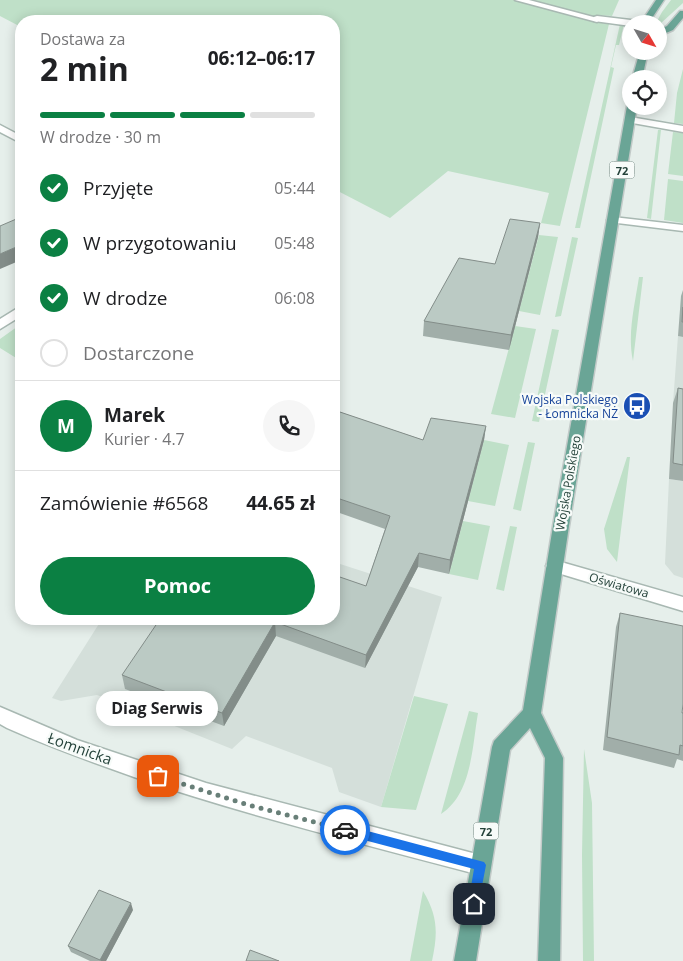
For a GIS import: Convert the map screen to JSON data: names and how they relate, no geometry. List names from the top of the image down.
{
  "streets": {
    "main road": ["72", "Wojska Polskiego"],
    "street": ["Oświatowa", "Łomnicka"]
  },
  "crossings": [
    ["72", "Wojska Polskiego"],
    ["72", "Łomnicka"],
    ["Wojska Polskiego", "Oświatowa"]
  ],
  "places": {
    "bus stop": ["Wojska Polskiego - Łomnicka NŻ"],
    "other": ["Diag Serwis"]
  },
  "north": "bottom right",
  "page": {
    "heading": ["2 min", "Dostawa za", "06:12–06:17"],
    "panel": [
      "Marek",
      "Kurier · 4.7",
      "Zamówienie #6568",
      "44.65 zł"
    ],
    "bar": "W drodze · 30 m",
    "list": [
      ["Przyjęte", "05:44"],
      ["W przygotowaniu", "05:48"],
      ["W drodze", "06:08"],
      "Dostarczone"
    ],
    "round": "M",
    "buttons": "Pomoc",
    "bubble": "Diag Serwis"
  }
}
